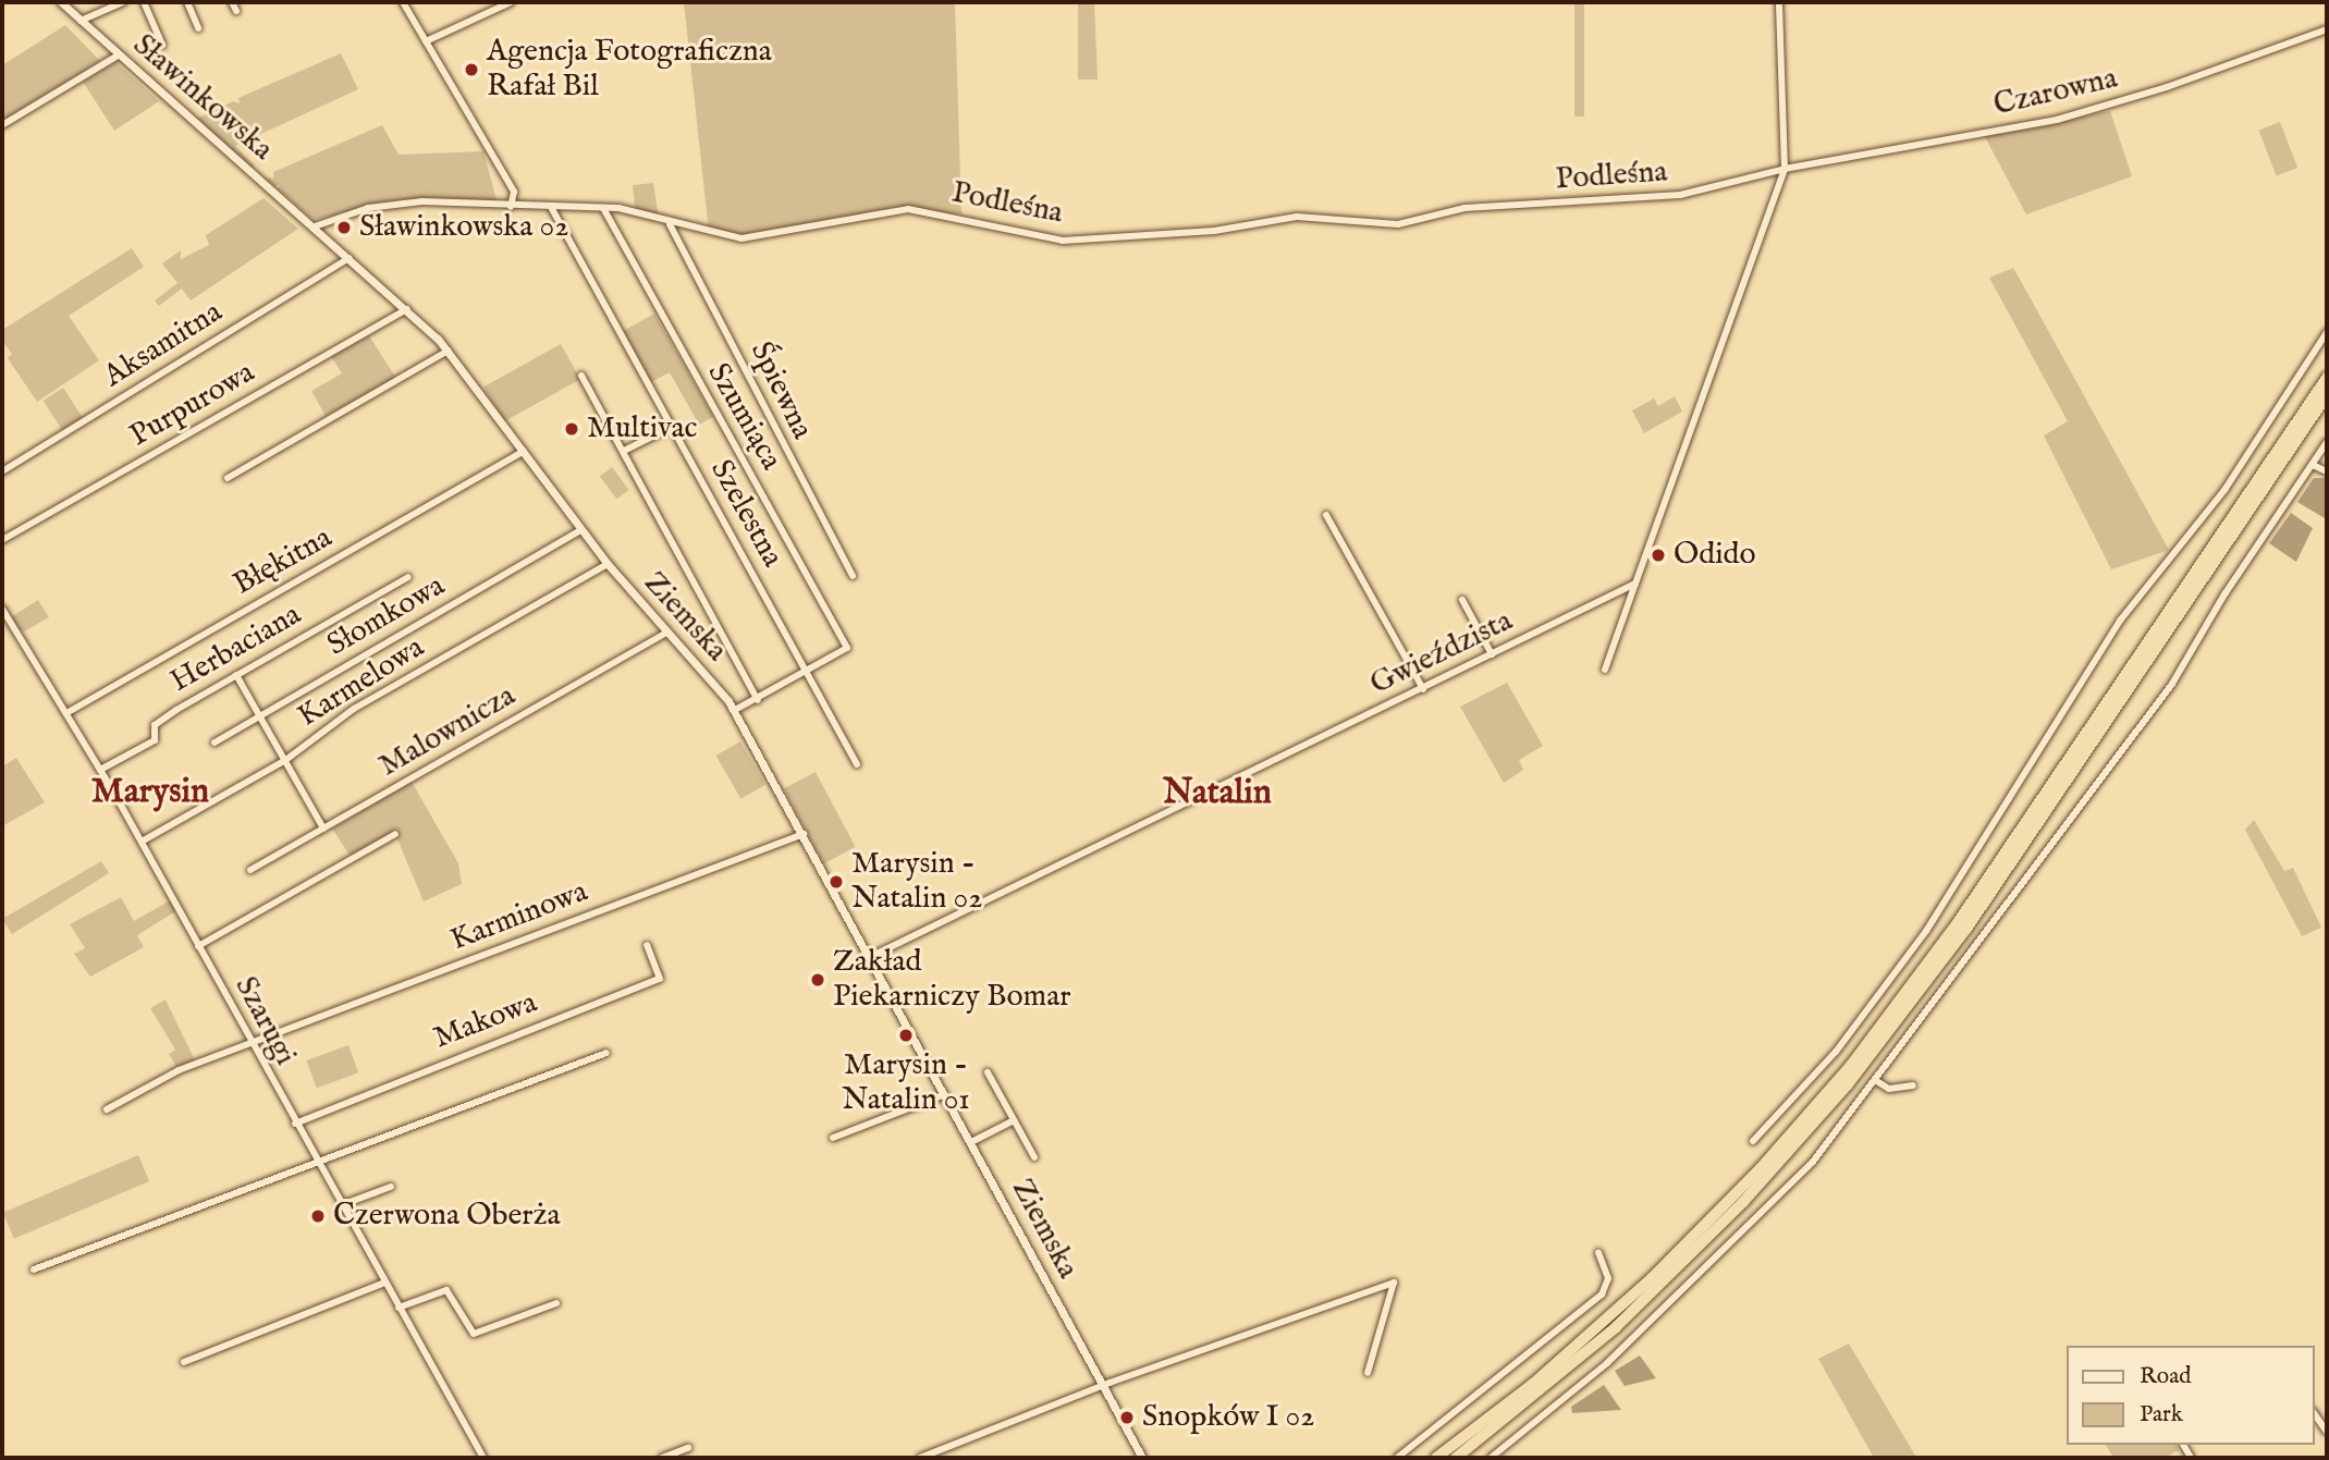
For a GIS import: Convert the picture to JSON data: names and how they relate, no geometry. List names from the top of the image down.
{
  "streets": {
    "street": [
      "Czarowna",
      "Sławinkowska",
      "Podleśna",
      "Aksamitna",
      "Śpiewna",
      "Purpurowa",
      "Szumiąca",
      "Szelestna",
      "Błękitna",
      "Słomkowa",
      "Ziemska",
      "Herbaciana",
      "Gwieździsta",
      "Karmelowa",
      "Malownicza",
      "Karminowa",
      "Szarugi",
      "Makowa"
    ]
  },
  "crossings": [
    ["Czarowna", "Podleśna"],
    ["Sławinkowska", "Podleśna"],
    ["Sławinkowska", "Ziemska"],
    ["Podleśna", "Śpiewna"],
    ["Podleśna", "Szumiąca"],
    ["Podleśna", "Szelestna"],
    ["Podleśna", "Ziemska"],
    ["Aksamitna", "Ziemska"],
    ["Purpurowa", "Ziemska"],
    ["Szumiąca", "Szelestna"],
    ["Błękitna", "Ziemska"],
    ["Błękitna", "Szarugi"],
    ["Słomkowa", "Ziemska"],
    ["Ziemska", "Gwieździsta"],
    ["Ziemska", "Karmelowa"],
    ["Ziemska", "Malownicza"],
    ["Ziemska", "Karminowa"],
    ["Herbaciana", "Szarugi"],
    ["Karmelowa", "Szarugi"],
    ["Karminowa", "Szarugi"],
    ["Szarugi", "Makowa"]
  ],
  "districts": ["Marysin", "Natalin"],
  "places": [
    "Agencja Fotograficzna Rafał Bil",
    "Sławinkowska 02",
    "Multivac",
    "Odido",
    "Marysin - Natalin 02",
    "Zakład Piekarniczy Bomar",
    "Marysin - Natalin 01",
    "Czerwona Oberża",
    "Snopków I 02"
  ],
  "legend": ["Road", "Park"]
}
